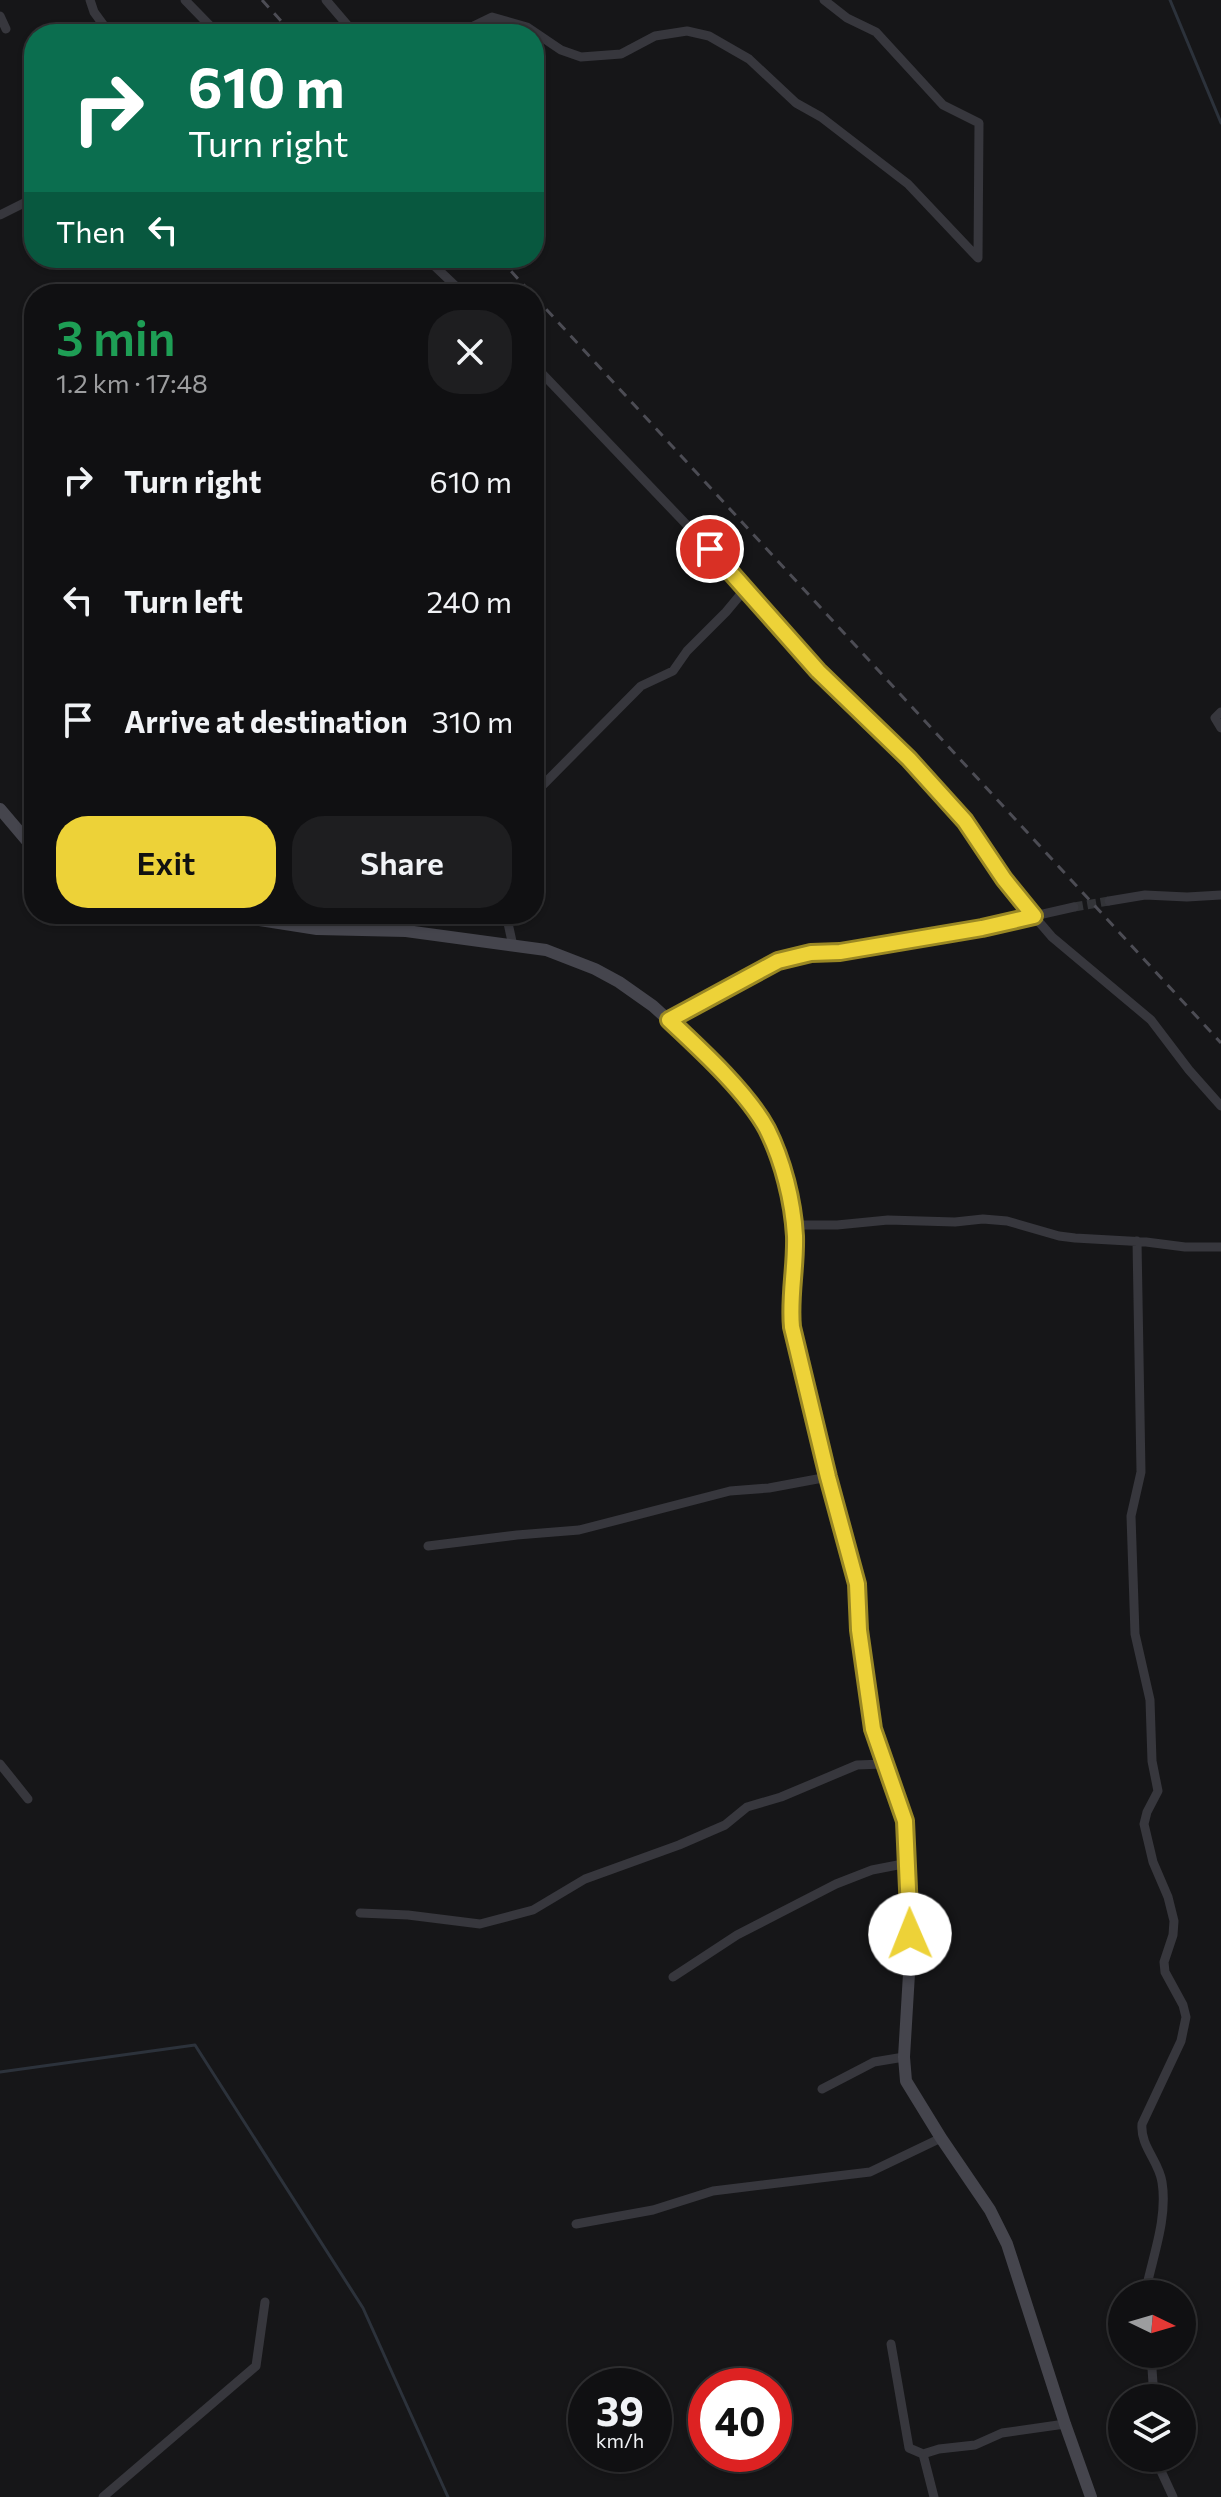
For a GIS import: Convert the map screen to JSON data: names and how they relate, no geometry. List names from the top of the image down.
{
  "north": "right",
  "page": {
    "turn": ["610 m", "Turn right"],
    "then": "Then",
    "heading": ["3 min", "1.2 km · 17:48"],
    "list": [
      {
        "name": "Turn right",
        "value": "610 m"
      },
      {
        "name": "Turn left",
        "value": "240 m"
      },
      {
        "name": "Arrive at destination",
        "value": "310 m"
      }
    ],
    "buttons": ["Exit", "Share"],
    "speed": "39 km/h",
    "limit": "40"
  }
}
